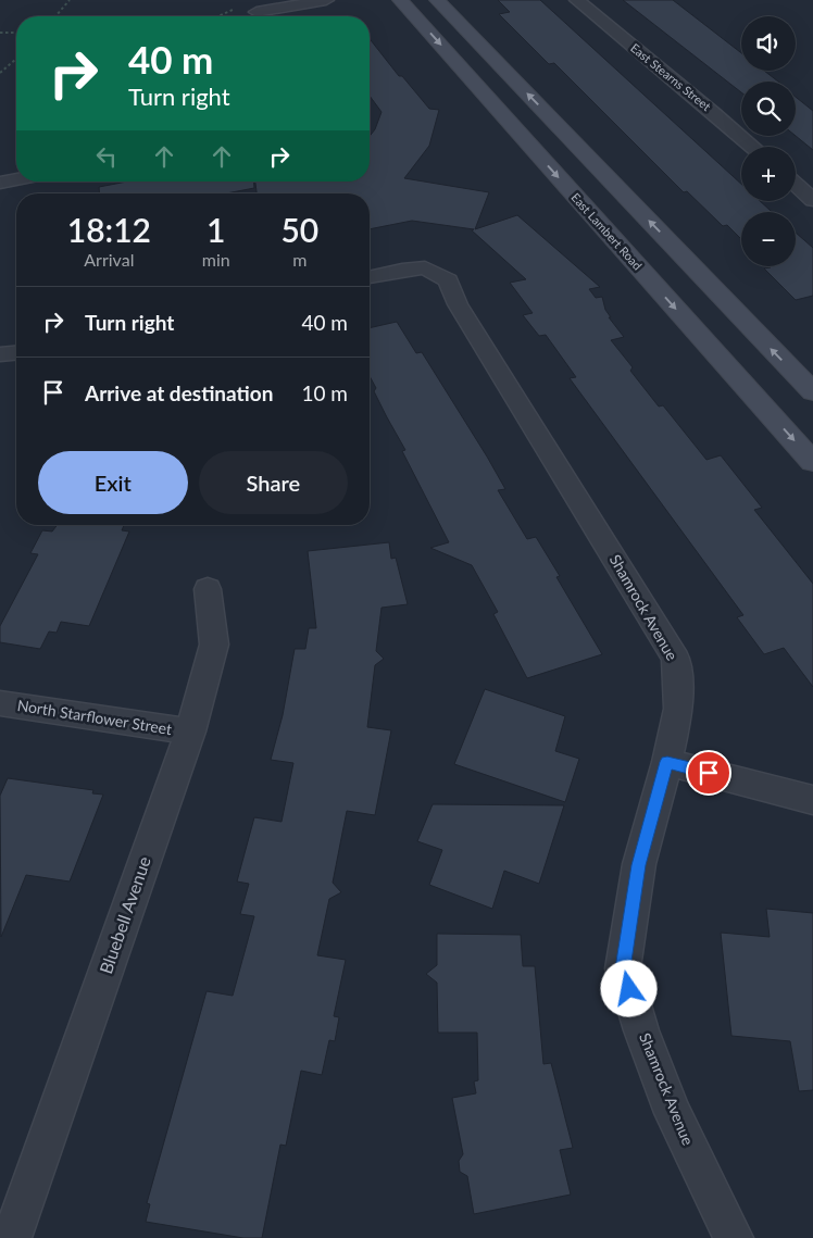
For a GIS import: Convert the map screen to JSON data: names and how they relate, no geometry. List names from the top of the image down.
{
  "streets": {
    "main road": ["East Lambert Road"],
    "street": [
      "East Stearns Street",
      "Shamrock Avenue",
      "North Starflower Street",
      "Bluebell Avenue"
    ]
  },
  "crossings": [
    ["North Starflower Street", "Bluebell Avenue"]
  ],
  "page": {
    "map_buttons": ["+", "−"],
    "turn": ["40 m", "Turn right"],
    "eta": [
      "18:12",
      "Arrival",
      "1",
      "min",
      "50",
      "m"
    ],
    "list": [
      {
        "name": "Turn right",
        "value": "40 m"
      },
      {
        "name": "Arrive at destination",
        "value": "10 m"
      }
    ],
    "buttons": ["Exit", "Share"]
  }
}
